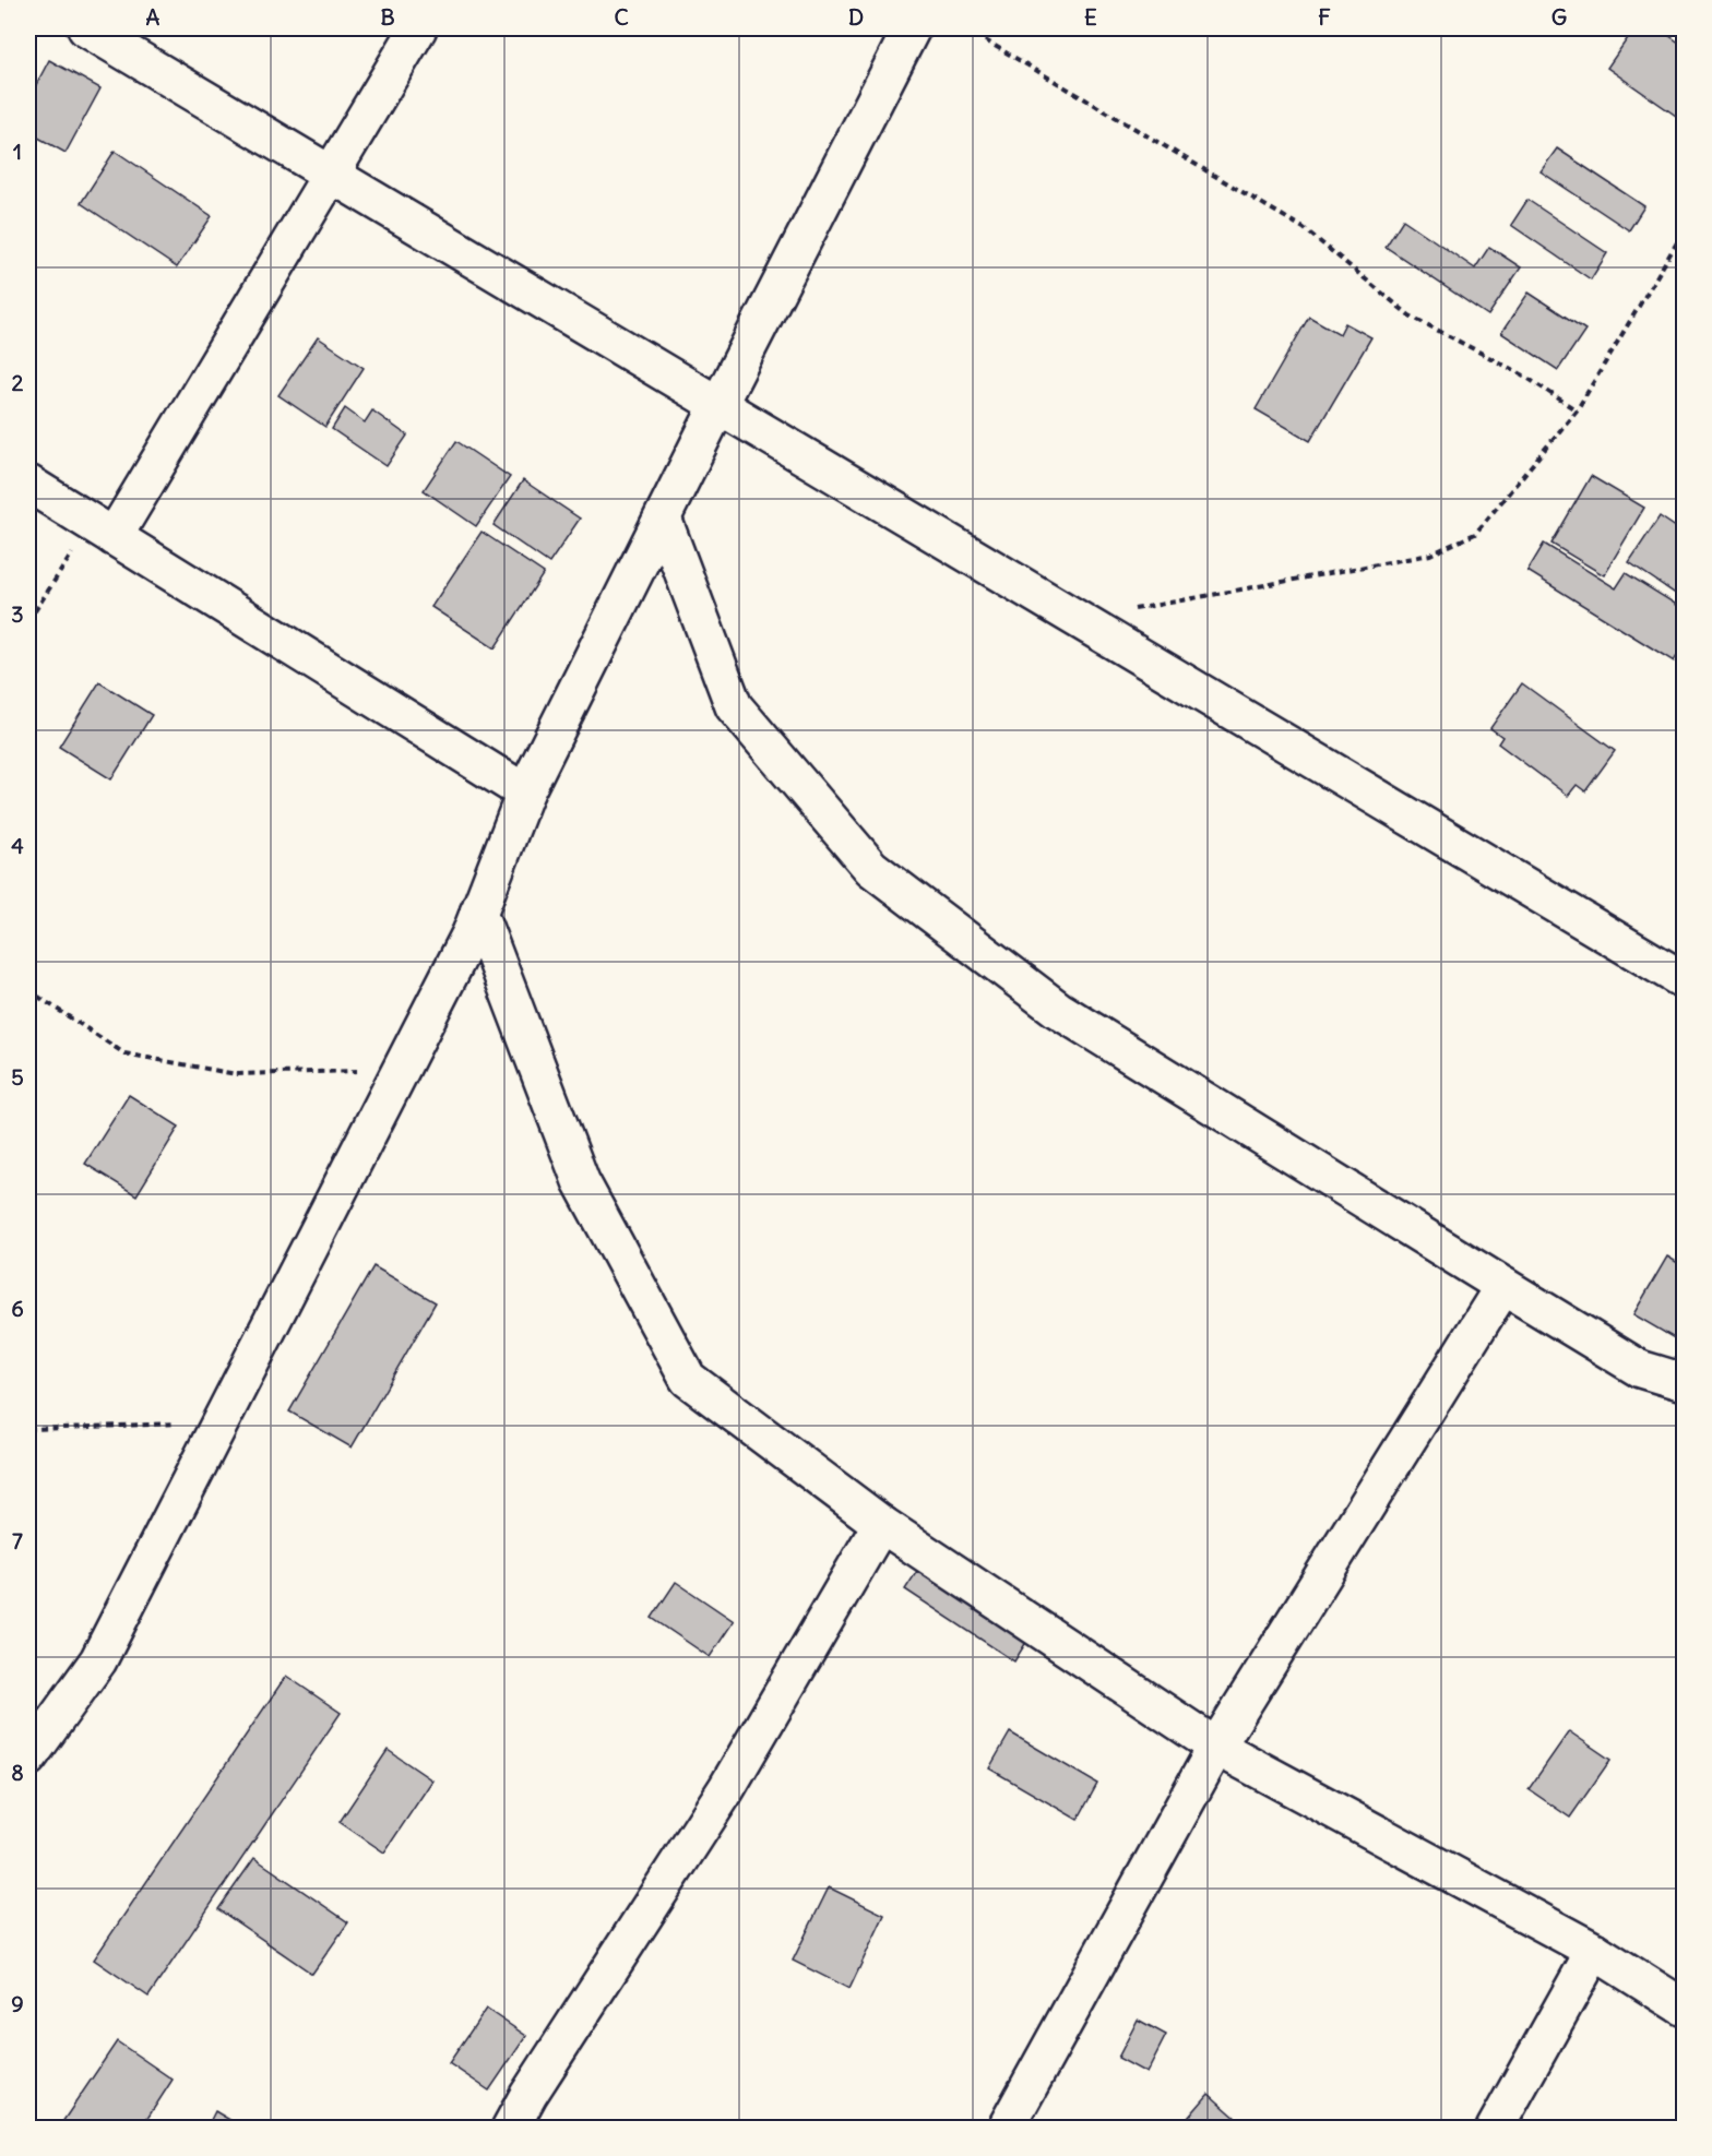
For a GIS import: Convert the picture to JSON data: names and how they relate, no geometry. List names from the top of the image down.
{
  "grid": {
    "columns": [
      "A",
      "B",
      "C",
      "D",
      "E",
      "F",
      "G"
    ],
    "rows": [
      "1",
      "2",
      "3",
      "4",
      "5",
      "6",
      "7",
      "8",
      "9"
    ]
  }
}
